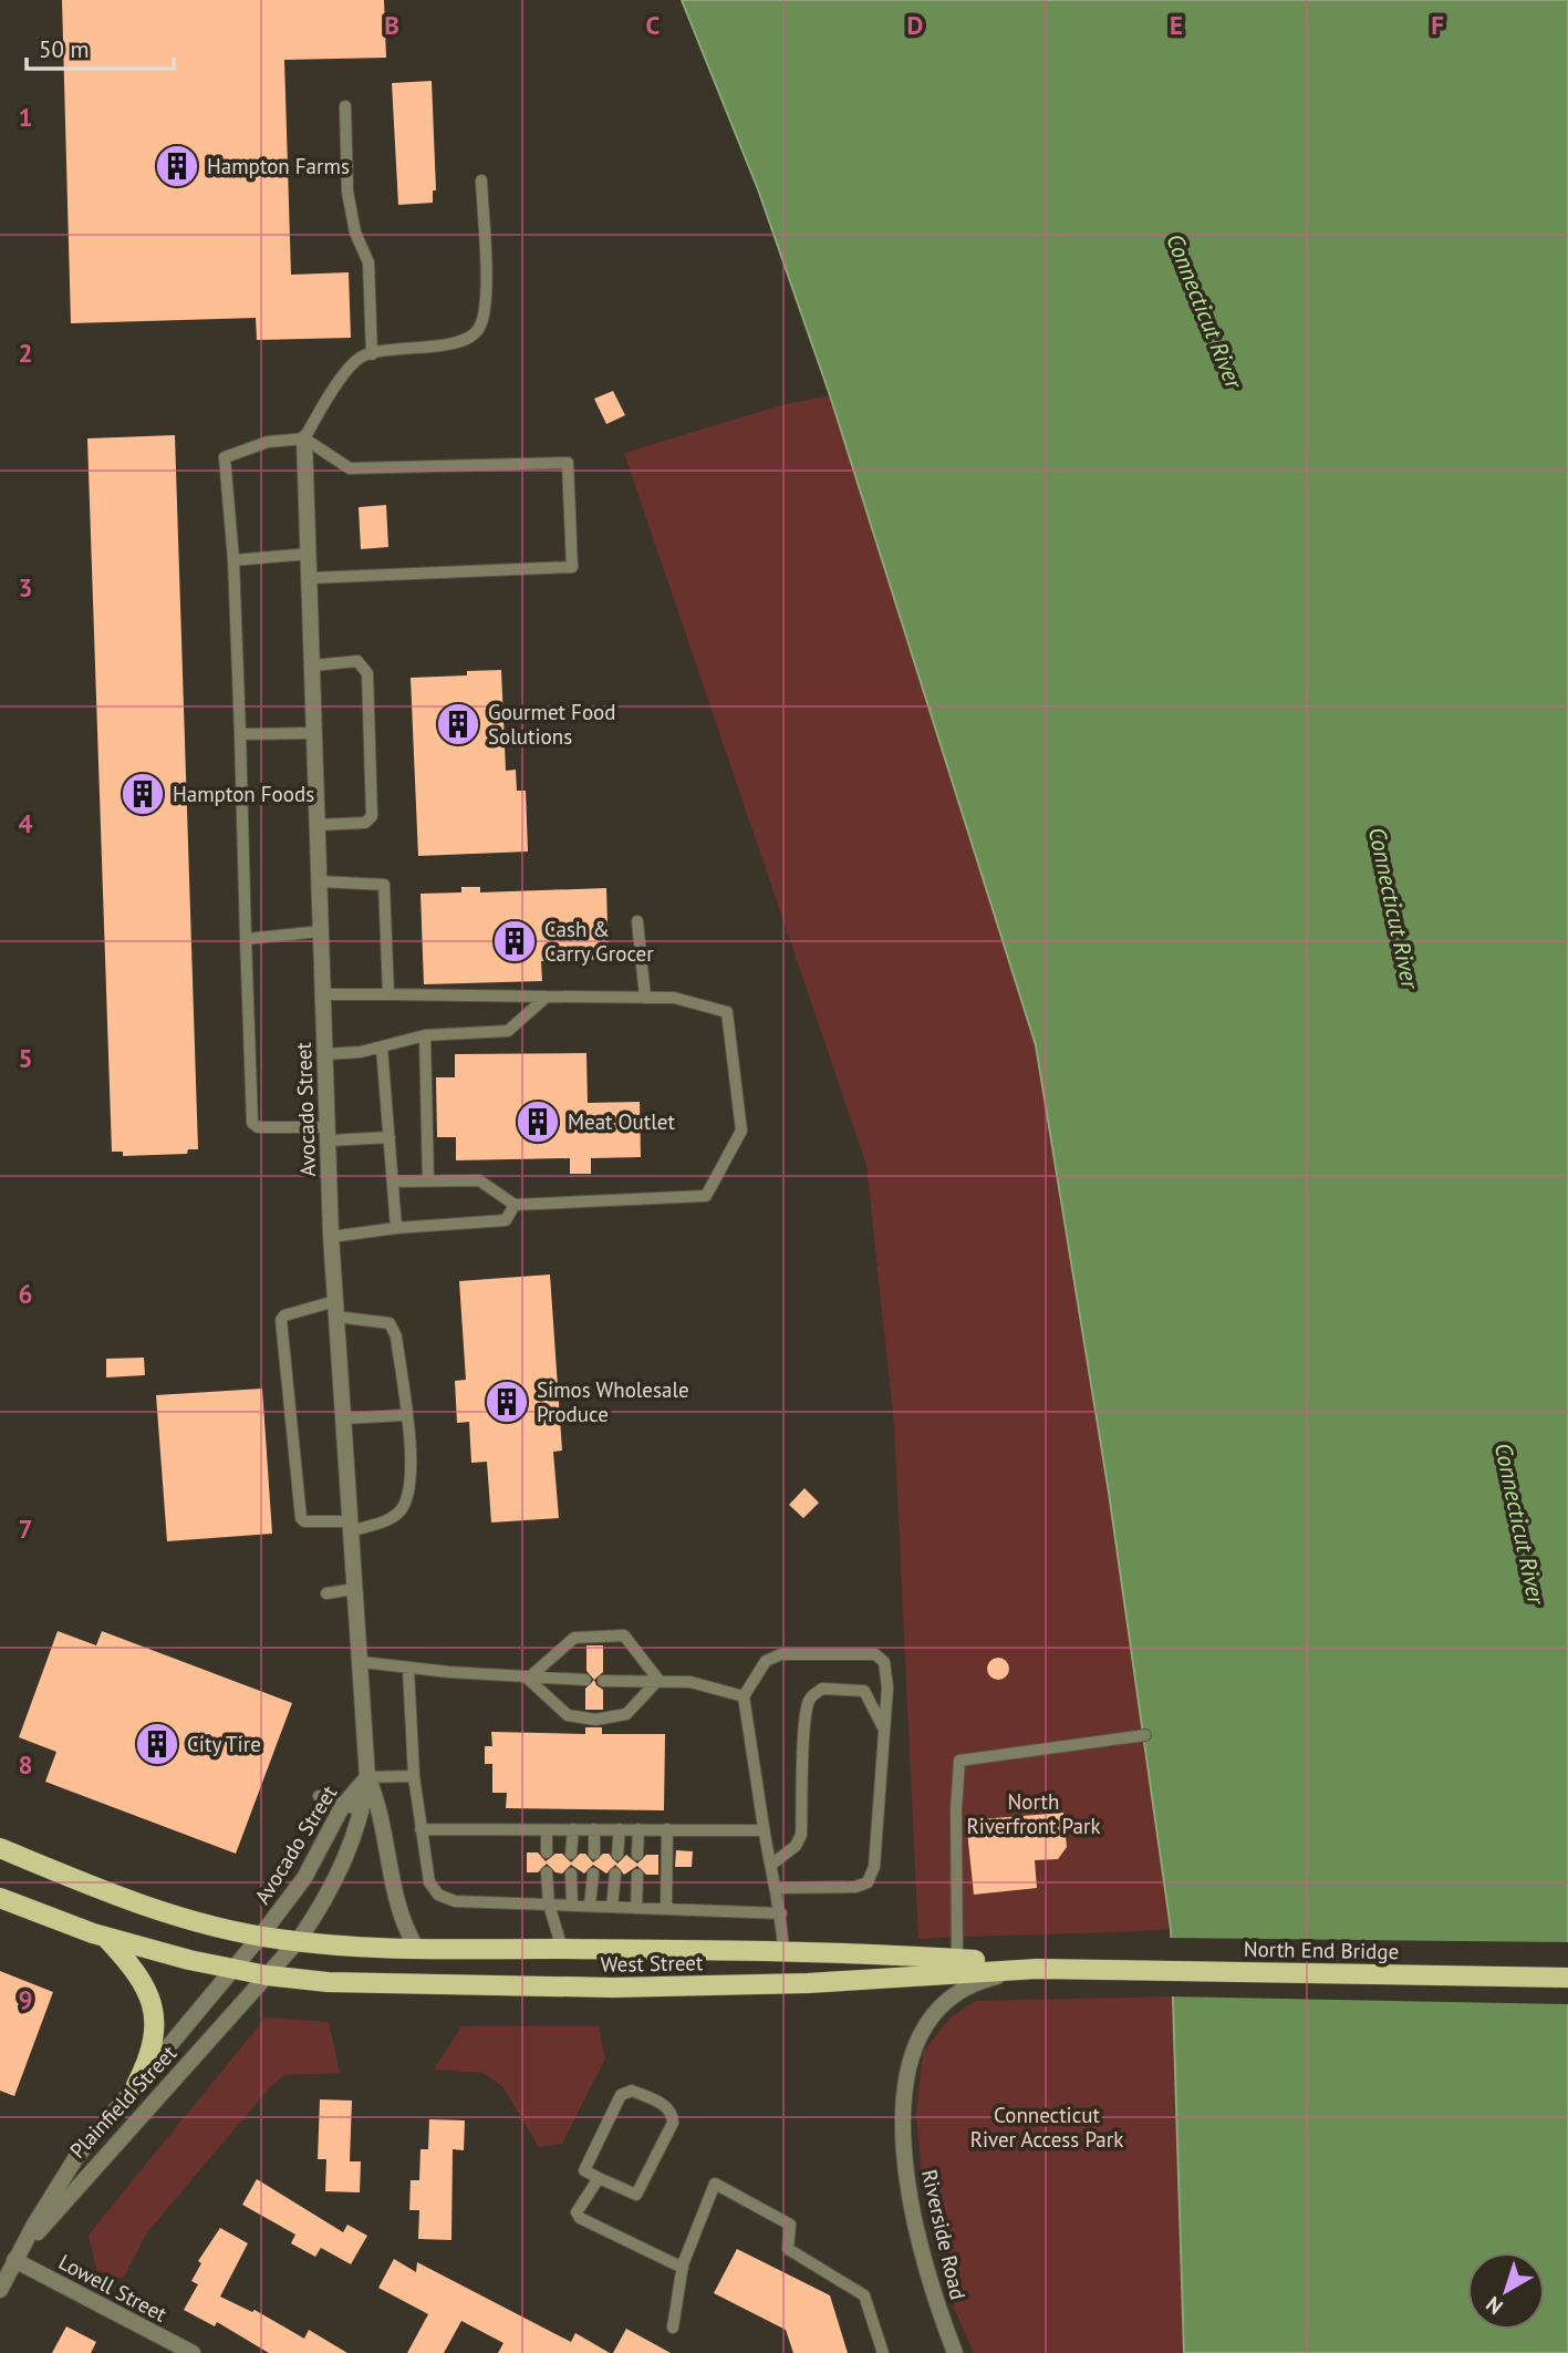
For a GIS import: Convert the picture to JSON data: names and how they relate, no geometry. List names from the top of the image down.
{
  "streets": {
    "main road": ["North End Bridge", "West Street"],
    "street": [
      "Avocado Street",
      "Plainfield Street",
      "Riverside Road",
      "Lowell Street"
    ]
  },
  "crossings": [
    ["Avocado Street", "West Street"],
    ["Avocado Street", "Plainfield Street"],
    ["North End Bridge", "West Street"],
    ["West Street", "Plainfield Street"],
    ["West Street", "Riverside Road"],
    ["Plainfield Street", "Lowell Street"]
  ],
  "water": ["Connecticut River"],
  "parks": ["North Riverfront Park", "Connecticut River Access Park"],
  "places": {
    "building": [
      "Hampton Farms",
      "Gourmet Food Solutions",
      "Hampton Foods",
      "Cash & Carry Grocer",
      "Meat Outlet",
      "Simos Wholesale Produce",
      "City Tire"
    ]
  },
  "scale_bar": "50 m",
  "north": "bottom left",
  "grid": {
    "columns": [
      "B",
      "C",
      "D",
      "E",
      "F"
    ],
    "rows": [
      "1",
      "2",
      "3",
      "4",
      "5",
      "6",
      "7",
      "8",
      "9"
    ]
  }
}
